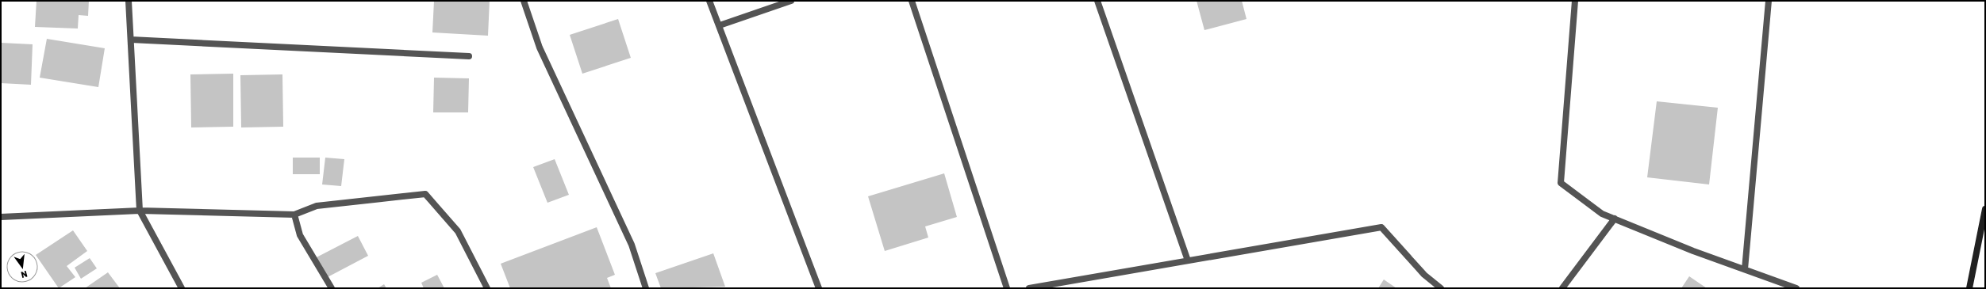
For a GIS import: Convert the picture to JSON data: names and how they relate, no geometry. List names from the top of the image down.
{
  "north": "bottom"
}
